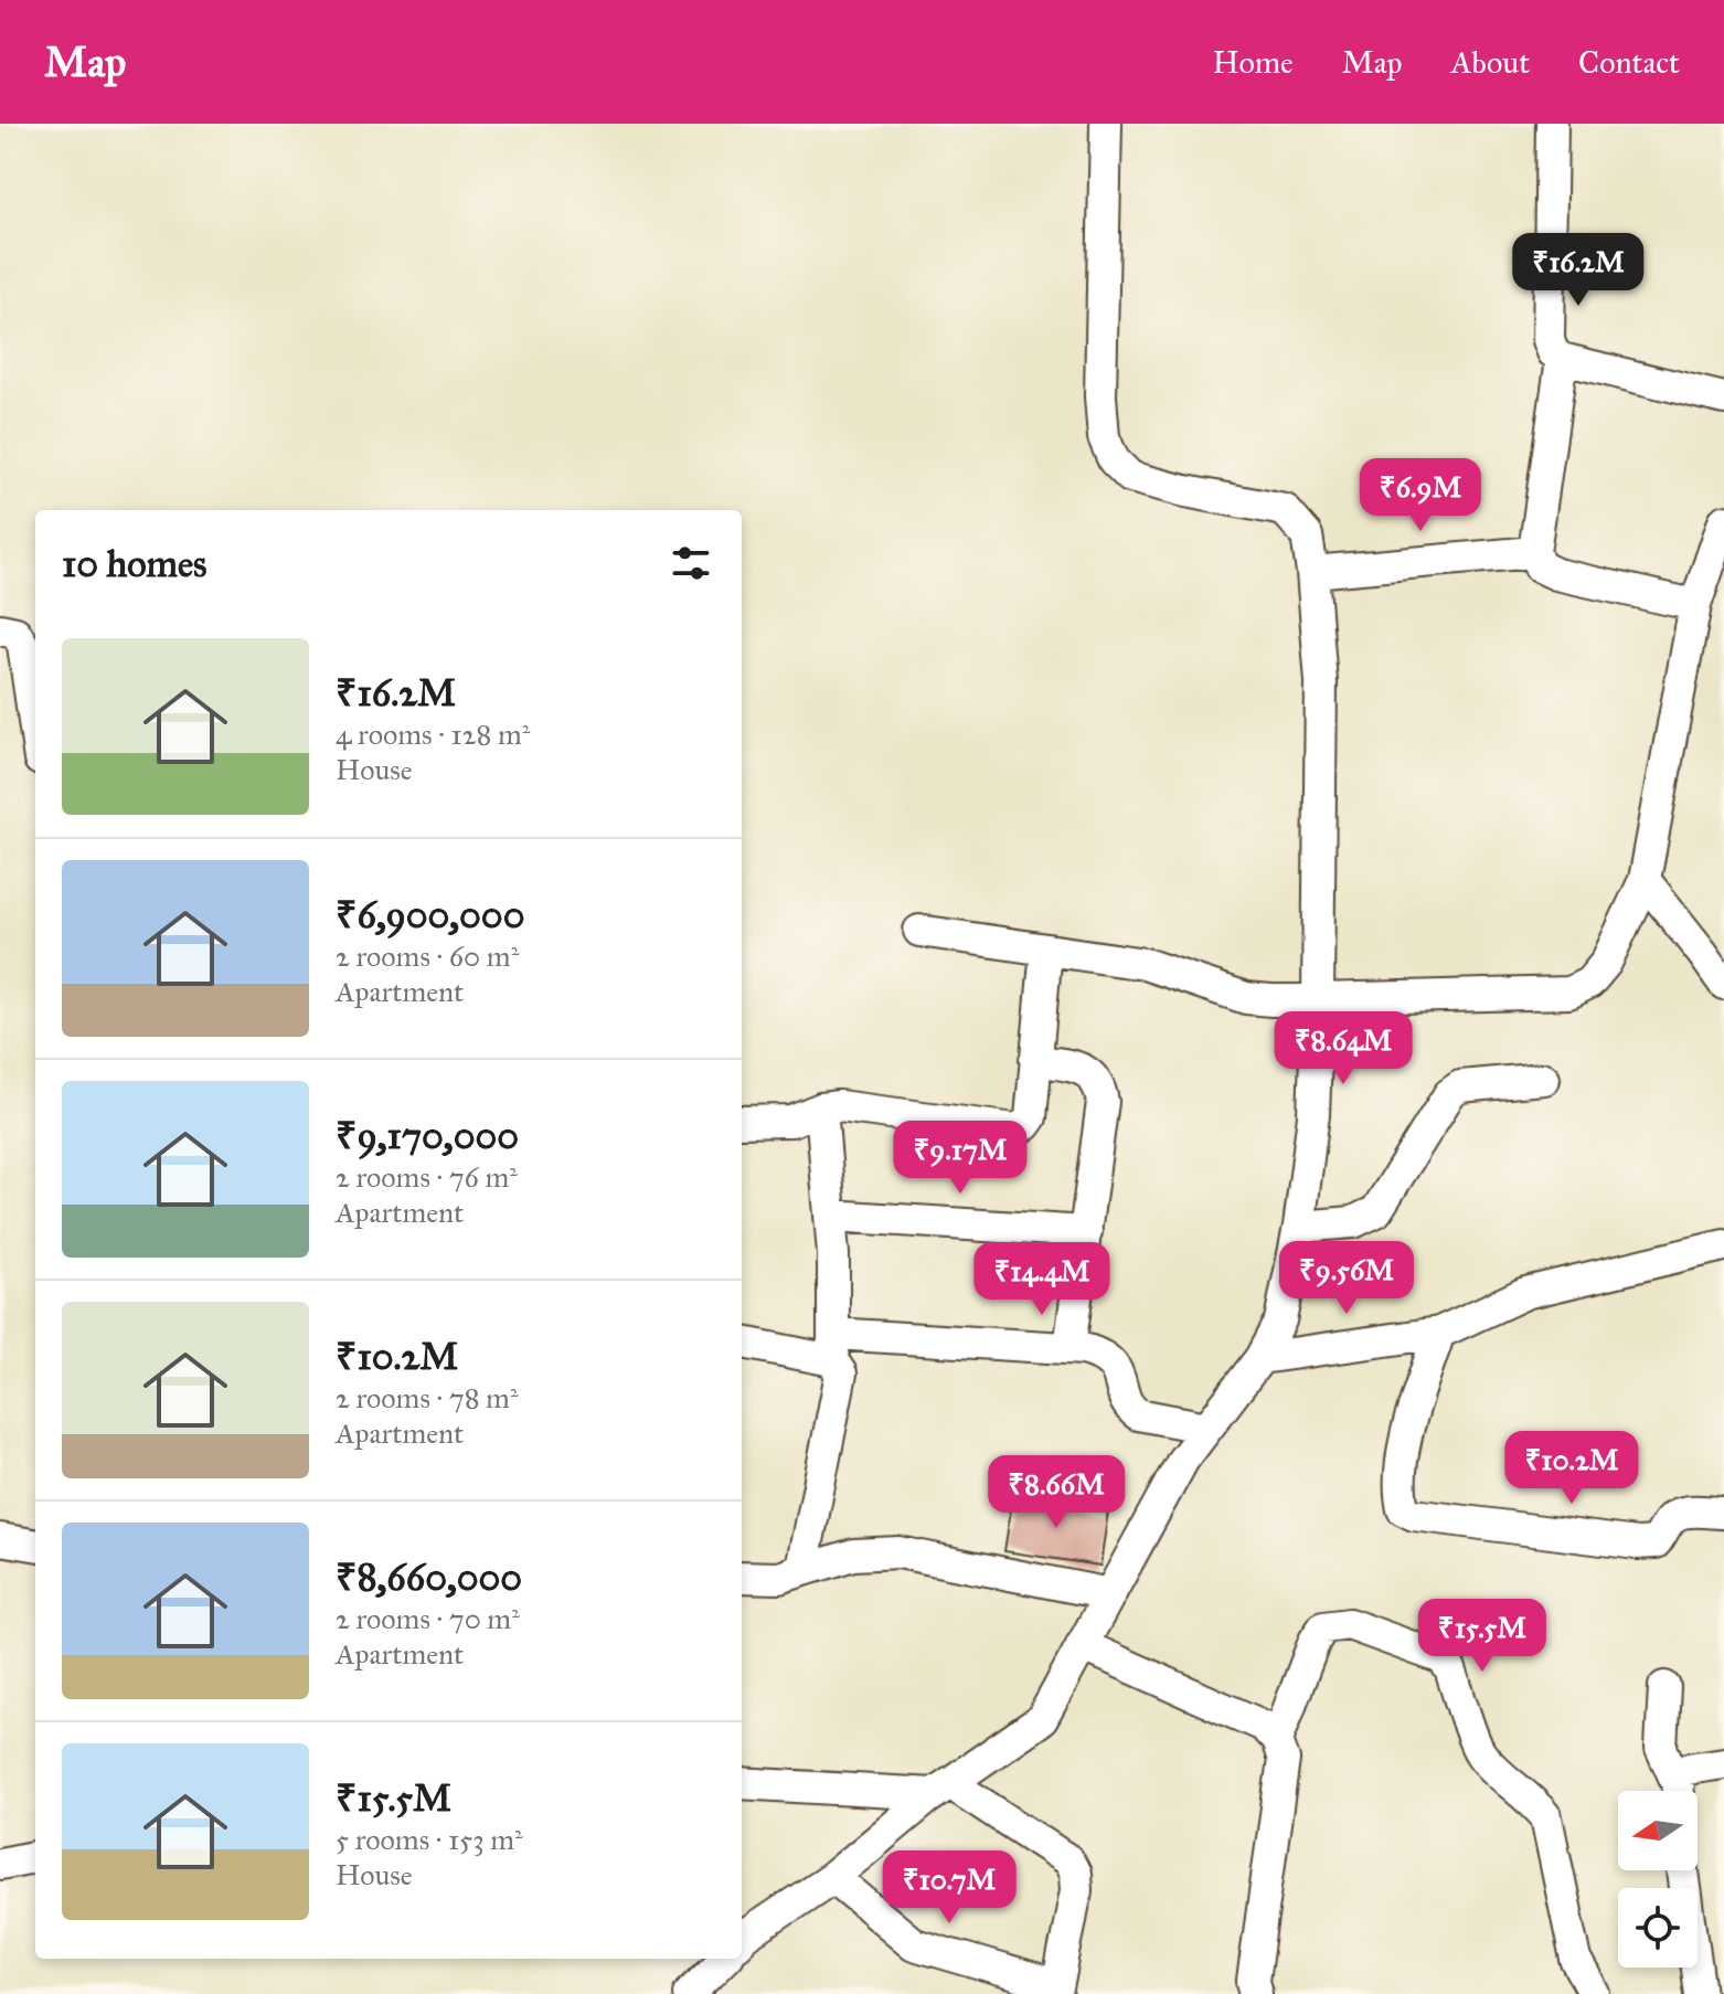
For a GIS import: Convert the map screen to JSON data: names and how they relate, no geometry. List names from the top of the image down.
{
  "north": "left",
  "page": {
    "header": "Map",
    "nav": [
      "Home",
      "Map",
      "About",
      "Contact"
    ],
    "price": [
      "₹16.2M",
      "₹6.9M",
      "₹8.64M",
      "₹9.17M",
      "₹9.56M",
      "₹14.4M",
      "₹10.2M",
      "₹8.66M",
      "₹15.5M",
      "₹10.7M"
    ],
    "heading": "10 homes",
    "list": [
      {
        "name": "₹16.2M",
        "note": "4 rooms · 128 m² · House"
      },
      {
        "name": "₹6,900,000",
        "note": "2 rooms · 60 m² · Apartment"
      },
      {
        "name": "₹9,170,000",
        "note": "2 rooms · 76 m² · Apartment"
      },
      {
        "name": "₹10.2M",
        "note": "2 rooms · 78 m² · Apartment"
      },
      {
        "name": "₹8,660,000",
        "note": "2 rooms · 70 m² · Apartment"
      },
      {
        "name": "₹15.5M",
        "note": "5 rooms · 153 m² · House"
      }
    ]
  }
}
